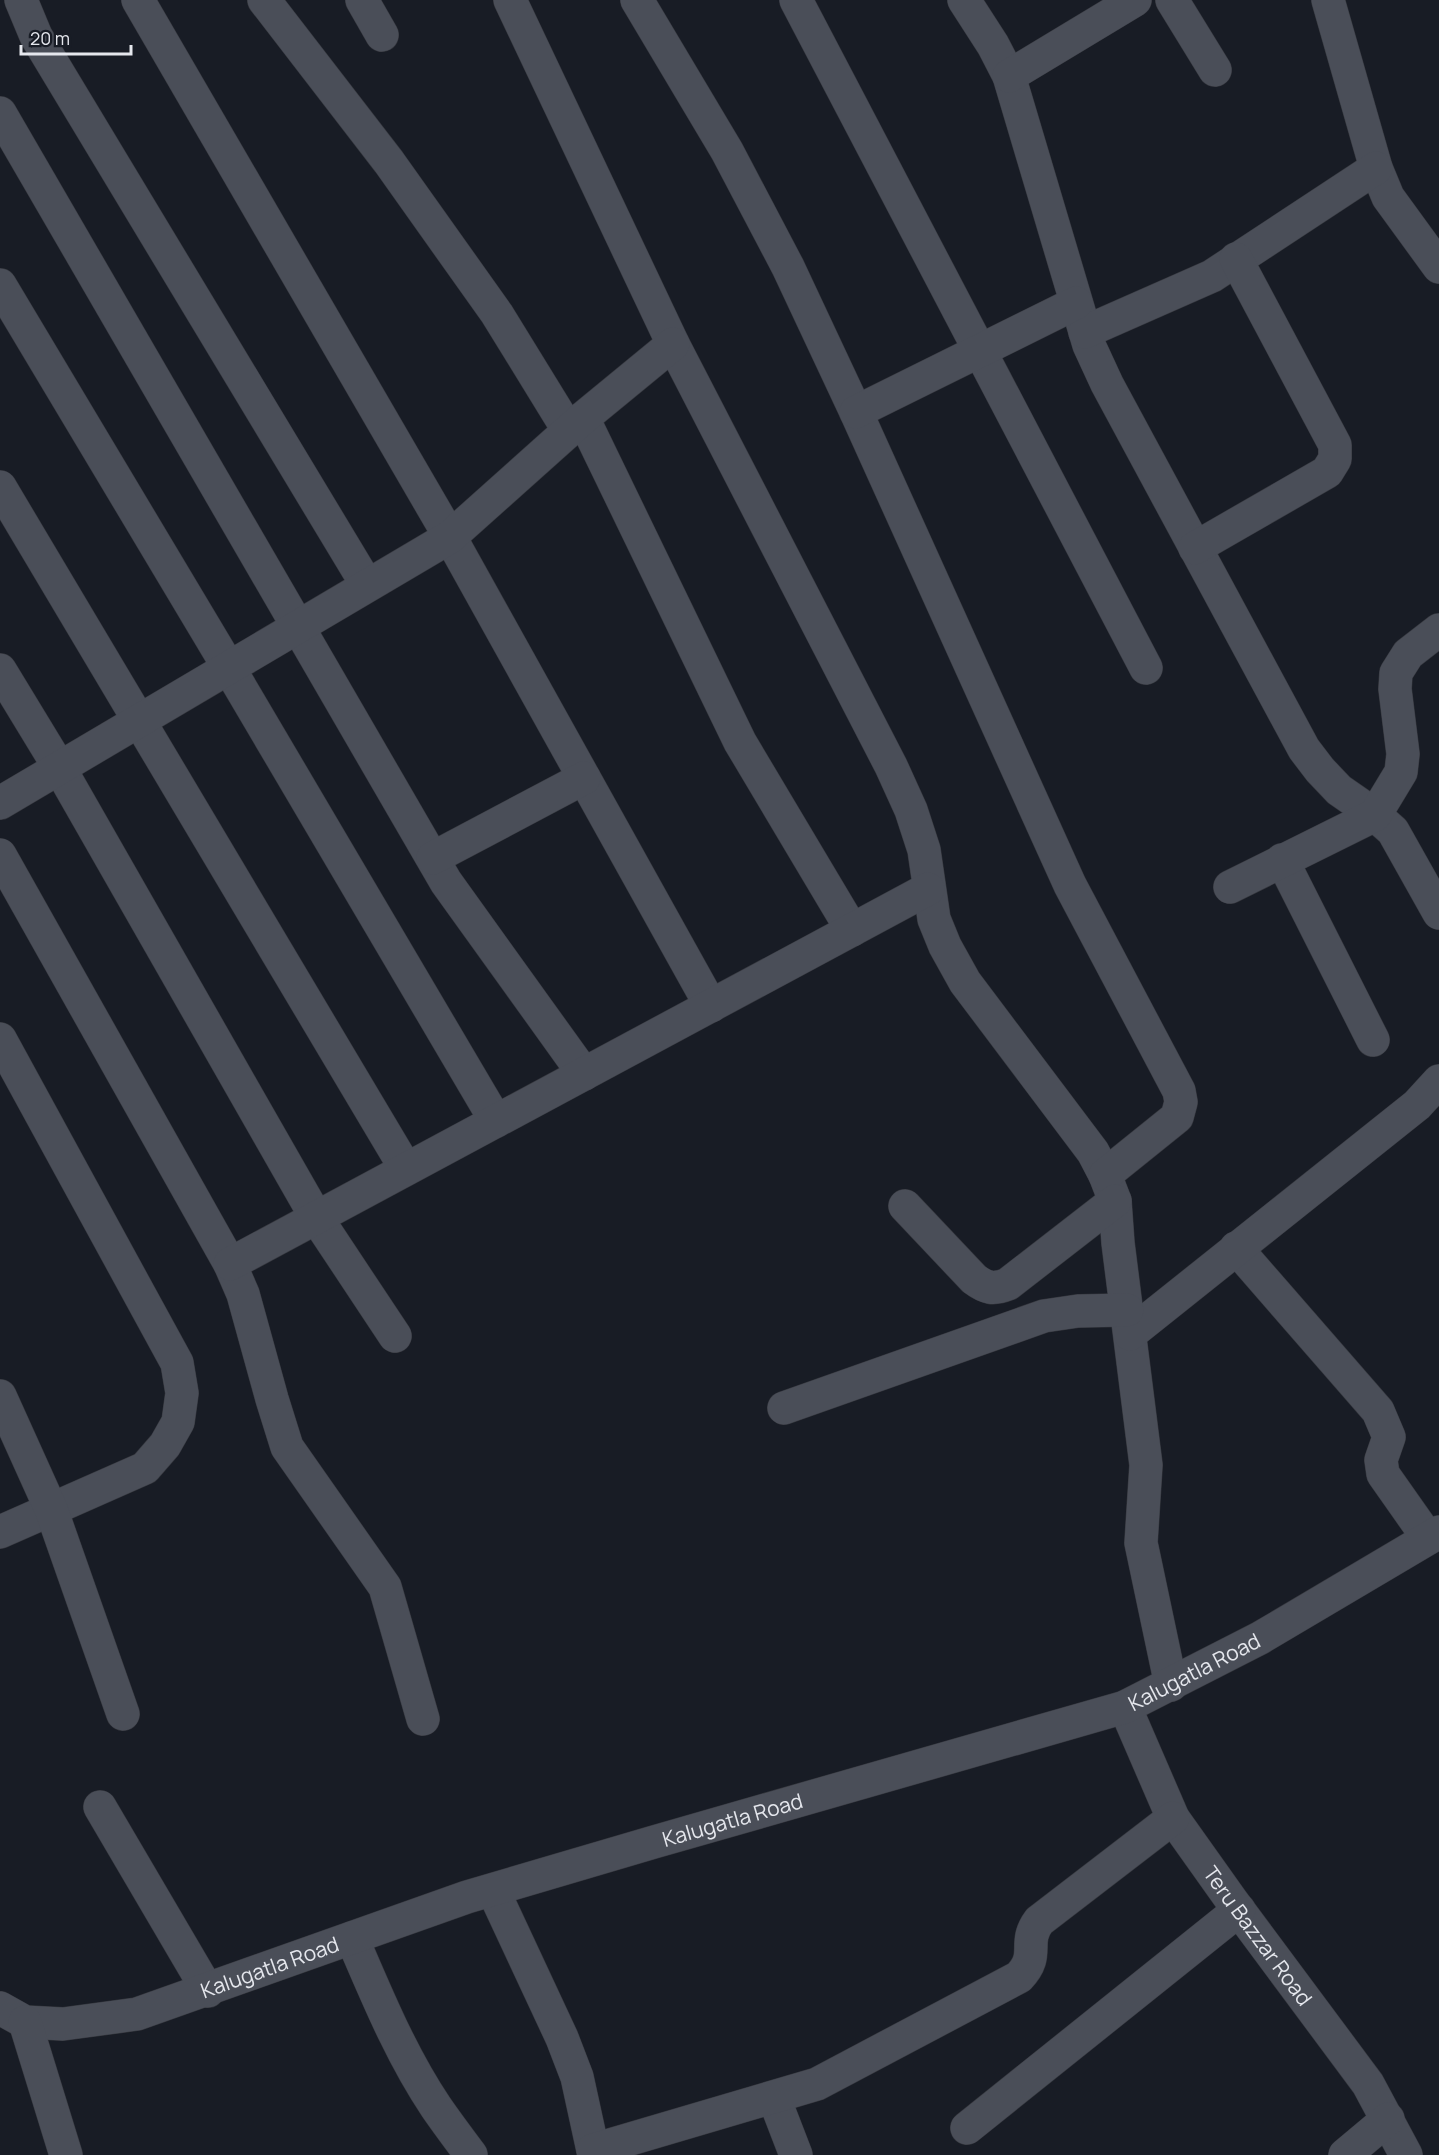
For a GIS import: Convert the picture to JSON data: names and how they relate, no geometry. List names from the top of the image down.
{
  "streets": {
    "street": ["Kalugatla Road", "Teru Bazzar Road"]
  },
  "crossings": [
    ["Kalugatla Road", "Teru Bazzar Road"]
  ],
  "scale_bar": "20 m"
}
